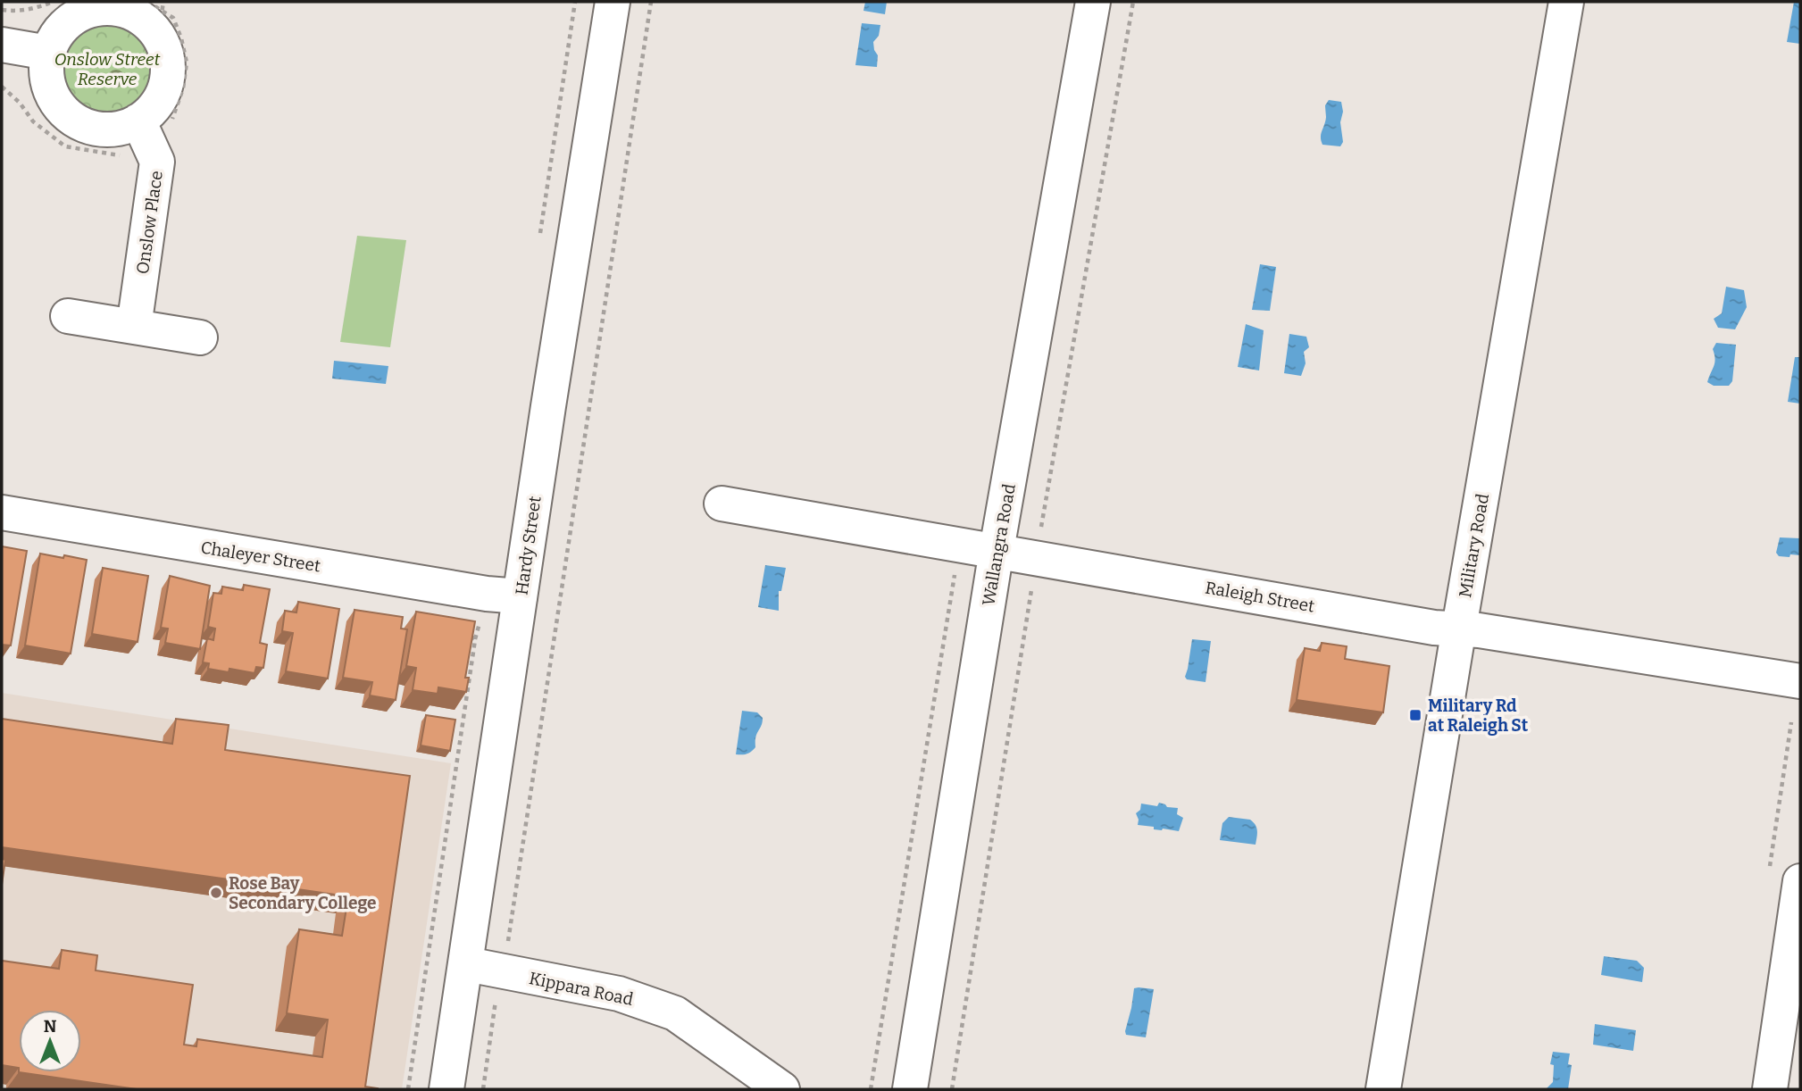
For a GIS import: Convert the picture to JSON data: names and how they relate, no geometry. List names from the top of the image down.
{
  "streets": {
    "street": [
      "Onslow Place",
      "Wallangra Road",
      "Hardy Street",
      "Military Road",
      "Chaleyer Street",
      "Raleigh Street",
      "Kippara Road"
    ]
  },
  "crossings": [
    ["Wallangra Road", "Raleigh Street"],
    ["Hardy Street", "Chaleyer Street"],
    ["Hardy Street", "Kippara Road"],
    ["Military Road", "Raleigh Street"]
  ],
  "parks": ["Onslow Street Reserve"],
  "places": {
    "transit": ["Military Rd at Raleigh St"],
    "other": ["Rose Bay Secondary College"]
  },
  "north": "top"
}
